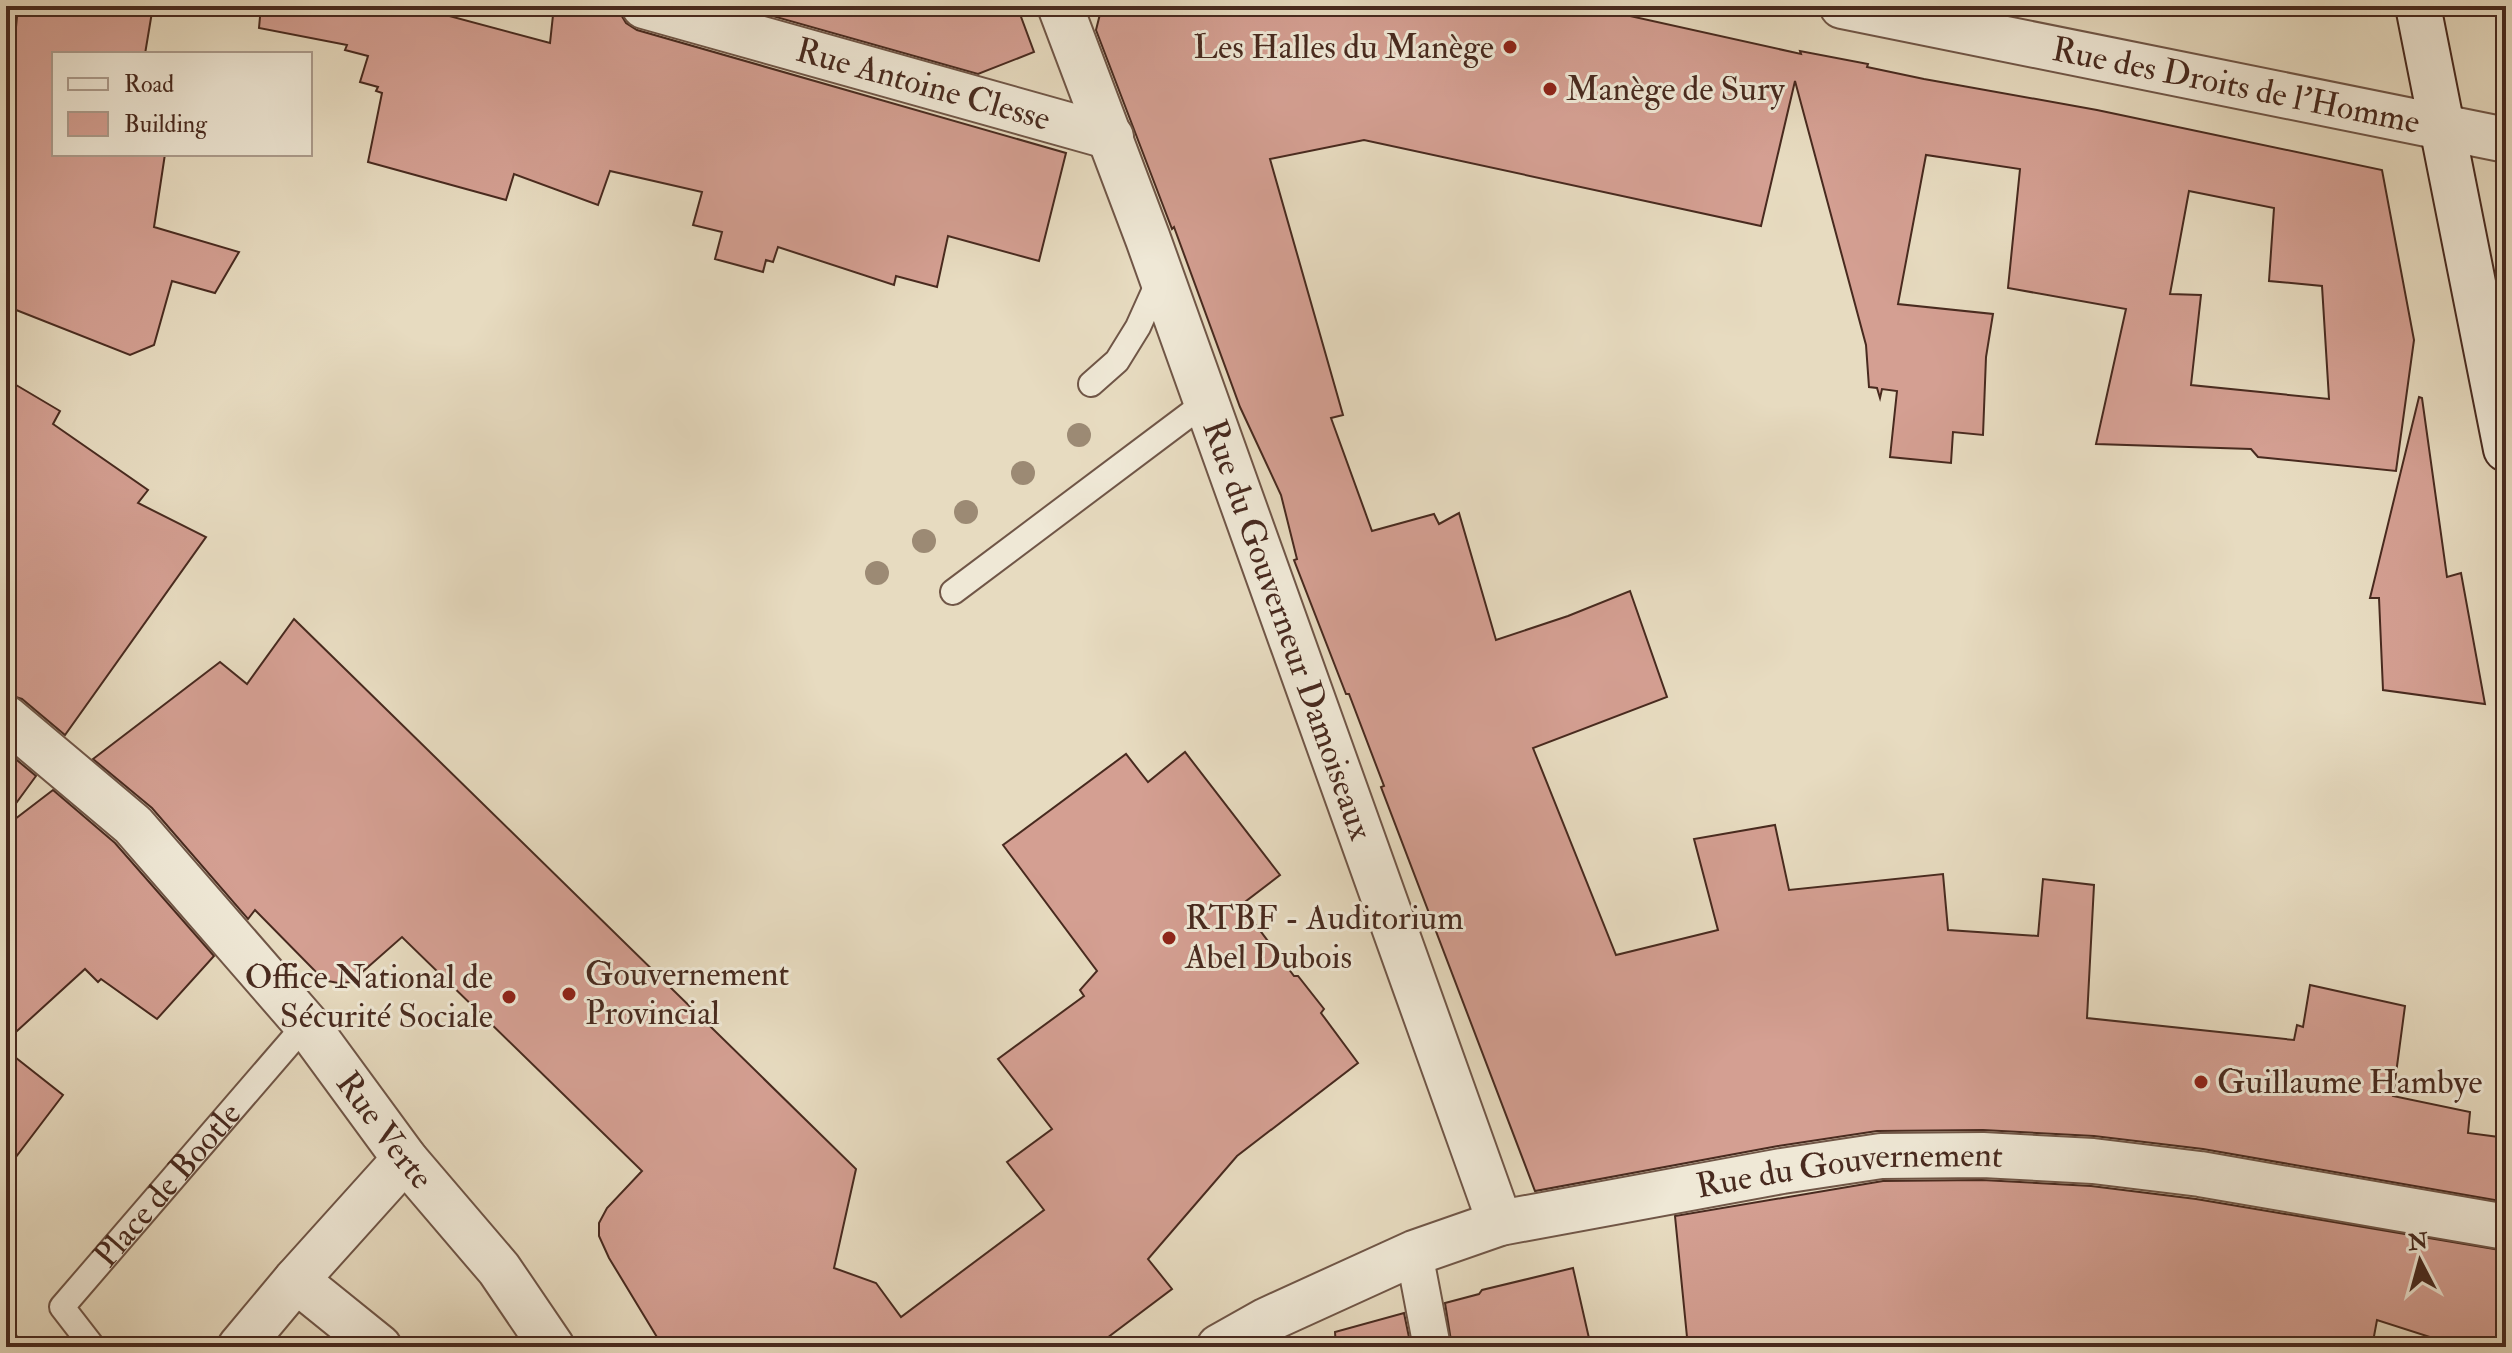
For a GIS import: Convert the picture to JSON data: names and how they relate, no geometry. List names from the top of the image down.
{
  "streets": {
    "street": [
      "Rue Antoine Clesse",
      "Rue des Droits de l'Homme",
      "Rue du Gouverneur Damoiseaux",
      "Rue Verte",
      "Rue du Gouvernement"
    ],
    "lane": ["Place de Bootle"]
  },
  "crossings": [
    ["Rue Antoine Clesse", "Rue du Gouverneur Damoiseaux"],
    ["Rue du Gouverneur Damoiseaux", "Rue du Gouvernement"],
    ["Rue Verte", "Place de Bootle"]
  ],
  "places": [
    "Les Halles du Manège",
    "Manège de Sury",
    "RTBF - Auditorium Abel Dubois",
    "Gouvernement Provincial",
    "Office National de Sécurité Sociale",
    "Guillaume Hambye"
  ],
  "legend": ["Road", "Building"],
  "north": "top"
}
